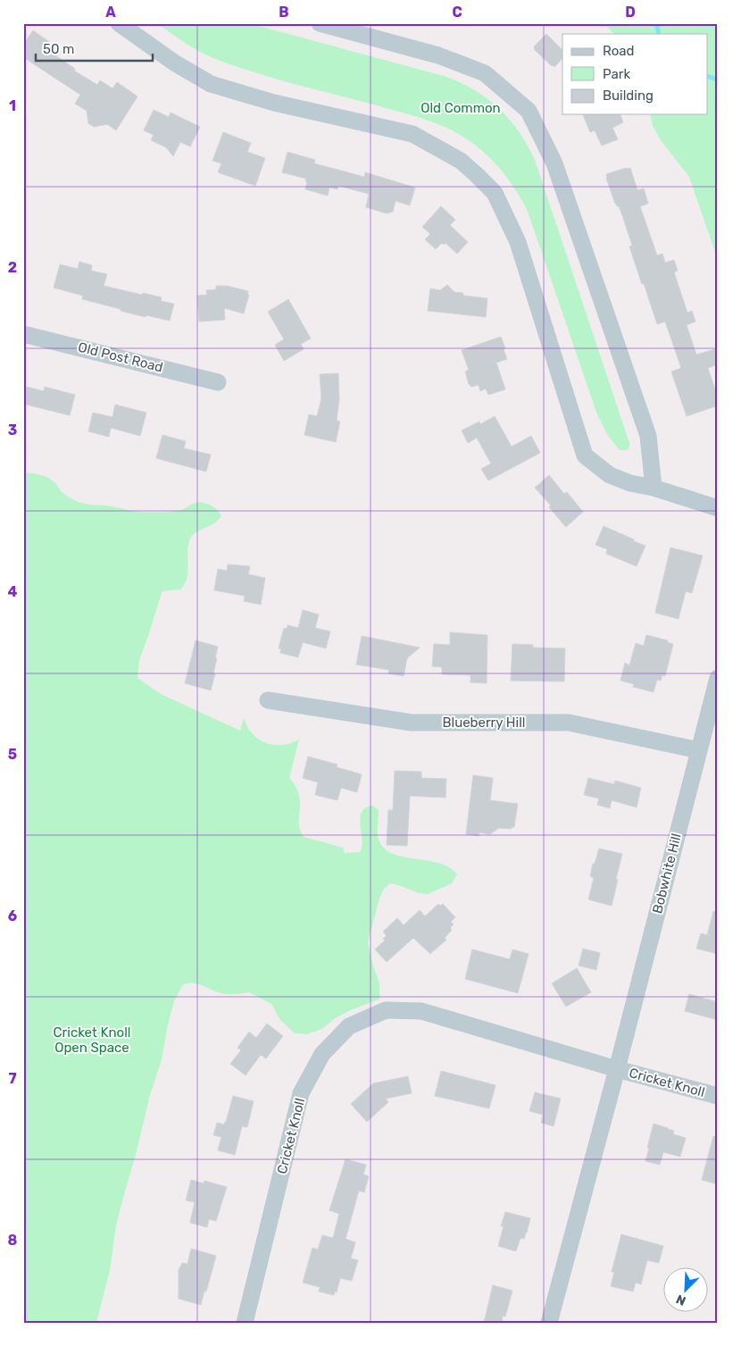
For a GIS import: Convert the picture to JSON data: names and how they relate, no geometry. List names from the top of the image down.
{
  "streets": {
    "street": [
      "Old Post Road",
      "Blueberry Hill",
      "Bobwhite Hill",
      "Cricket Knoll"
    ]
  },
  "crossings": [
    ["Blueberry Hill", "Bobwhite Hill"],
    ["Bobwhite Hill", "Cricket Knoll"]
  ],
  "parks": ["Old Common", "Cricket Knoll Open Space"],
  "legend": ["Road", "Park", "Building"],
  "scale_bar": "50 m",
  "north": "bottom left",
  "grid": {
    "columns": [
      "A",
      "B",
      "C",
      "D"
    ],
    "rows": [
      "1",
      "2",
      "3",
      "4",
      "5",
      "6",
      "7",
      "8"
    ]
  }
}
